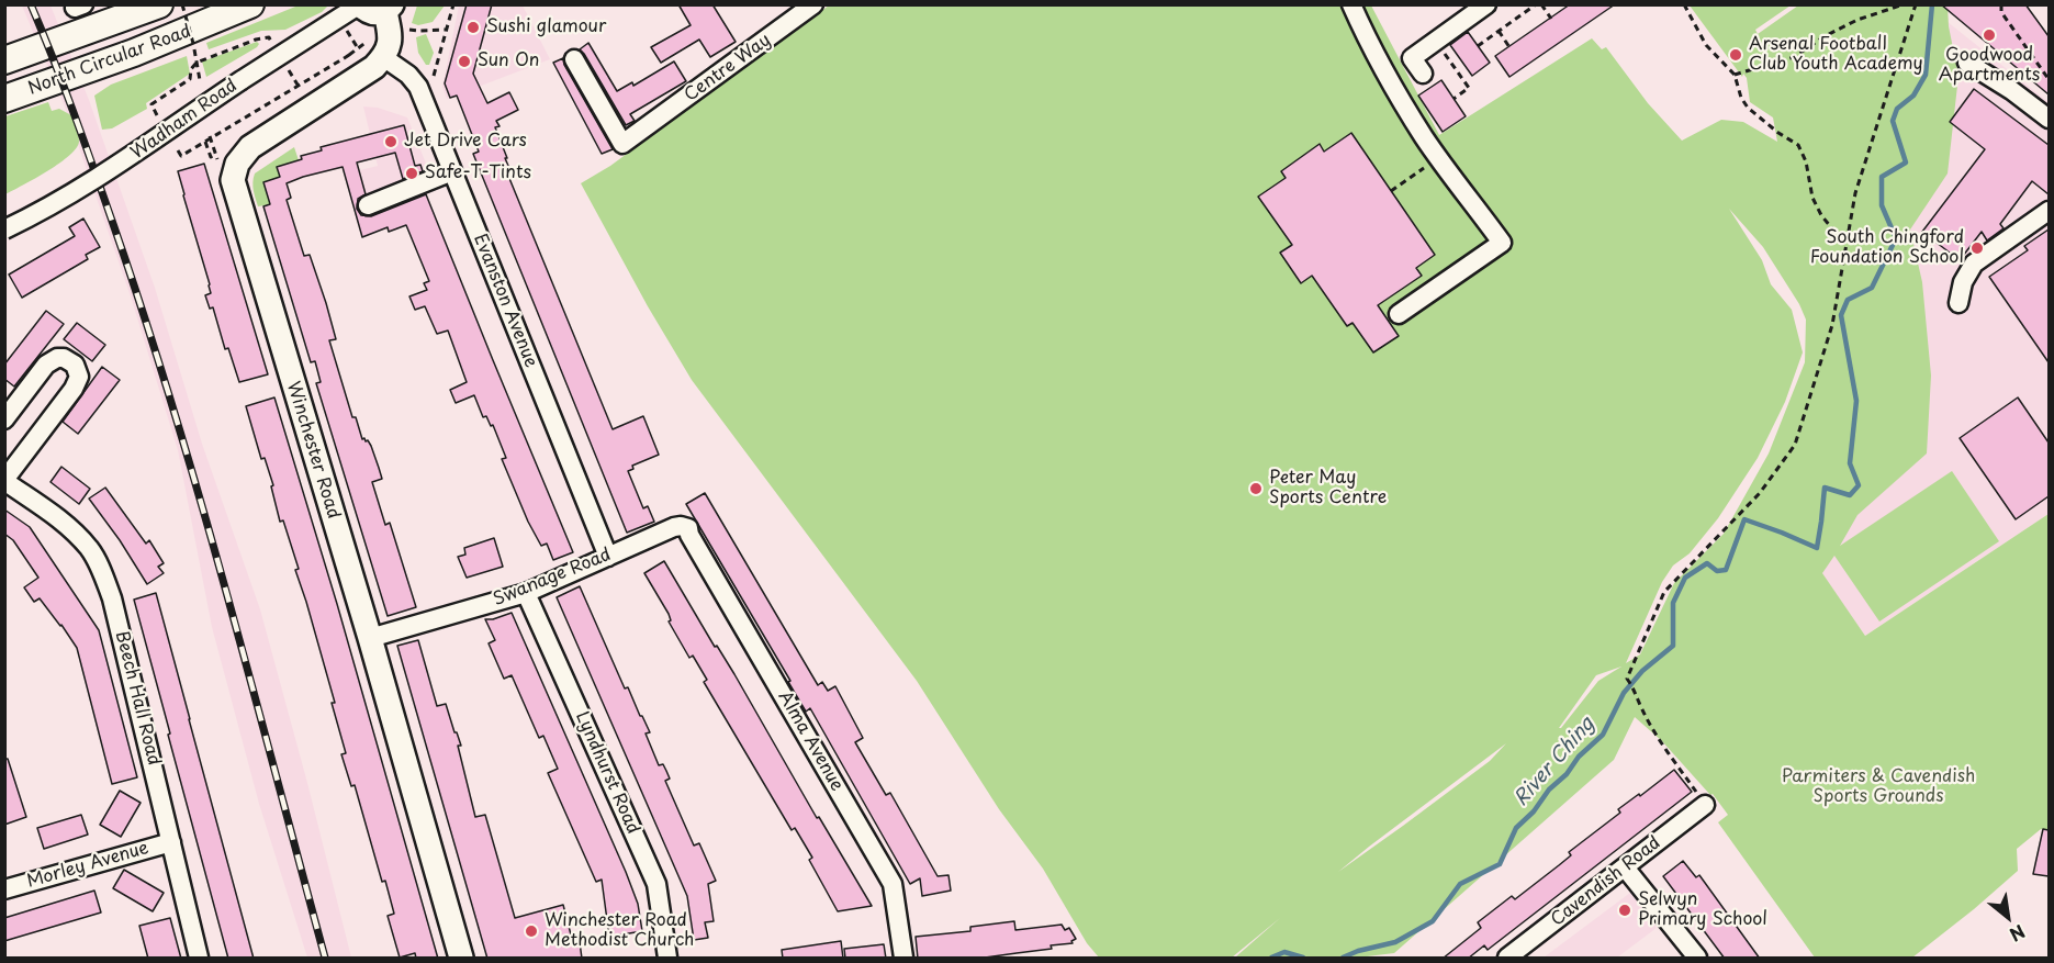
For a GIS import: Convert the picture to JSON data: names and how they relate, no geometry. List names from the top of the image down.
{
  "streets": {
    "highway": ["North Circular Road"],
    "main road": ["Winchester Road"],
    "street": [
      "Centre Way",
      "Wadham Road",
      "Evanston Avenue",
      "Swanage Road",
      "Beech Hall Road",
      "Alma Avenue",
      "Lyndhurst Road",
      "Morley Avenue",
      "Cavendish Road"
    ]
  },
  "crossings": [
    ["Evanston Avenue", "Winchester Road"],
    ["Evanston Avenue", "Swanage Road"],
    ["Winchester Road", "Swanage Road"],
    ["Swanage Road", "Alma Avenue"],
    ["Swanage Road", "Lyndhurst Road"],
    ["Beech Hall Road", "Morley Avenue"]
  ],
  "water": ["River Ching"],
  "parks": ["Parmiters & Cavendish Sports Grounds"],
  "places": [
    "Sushi glamour",
    "Goodwood Apartments",
    "Arsenal Football Club Youth Academy",
    "Sun On",
    "Jet Drive Cars",
    "Safe-T-Tints",
    "South Chingford Foundation School",
    "Peter May Sports Centre",
    "Selwyn Primary School",
    "Winchester Road Methodist Church"
  ],
  "north": "bottom right"
}
